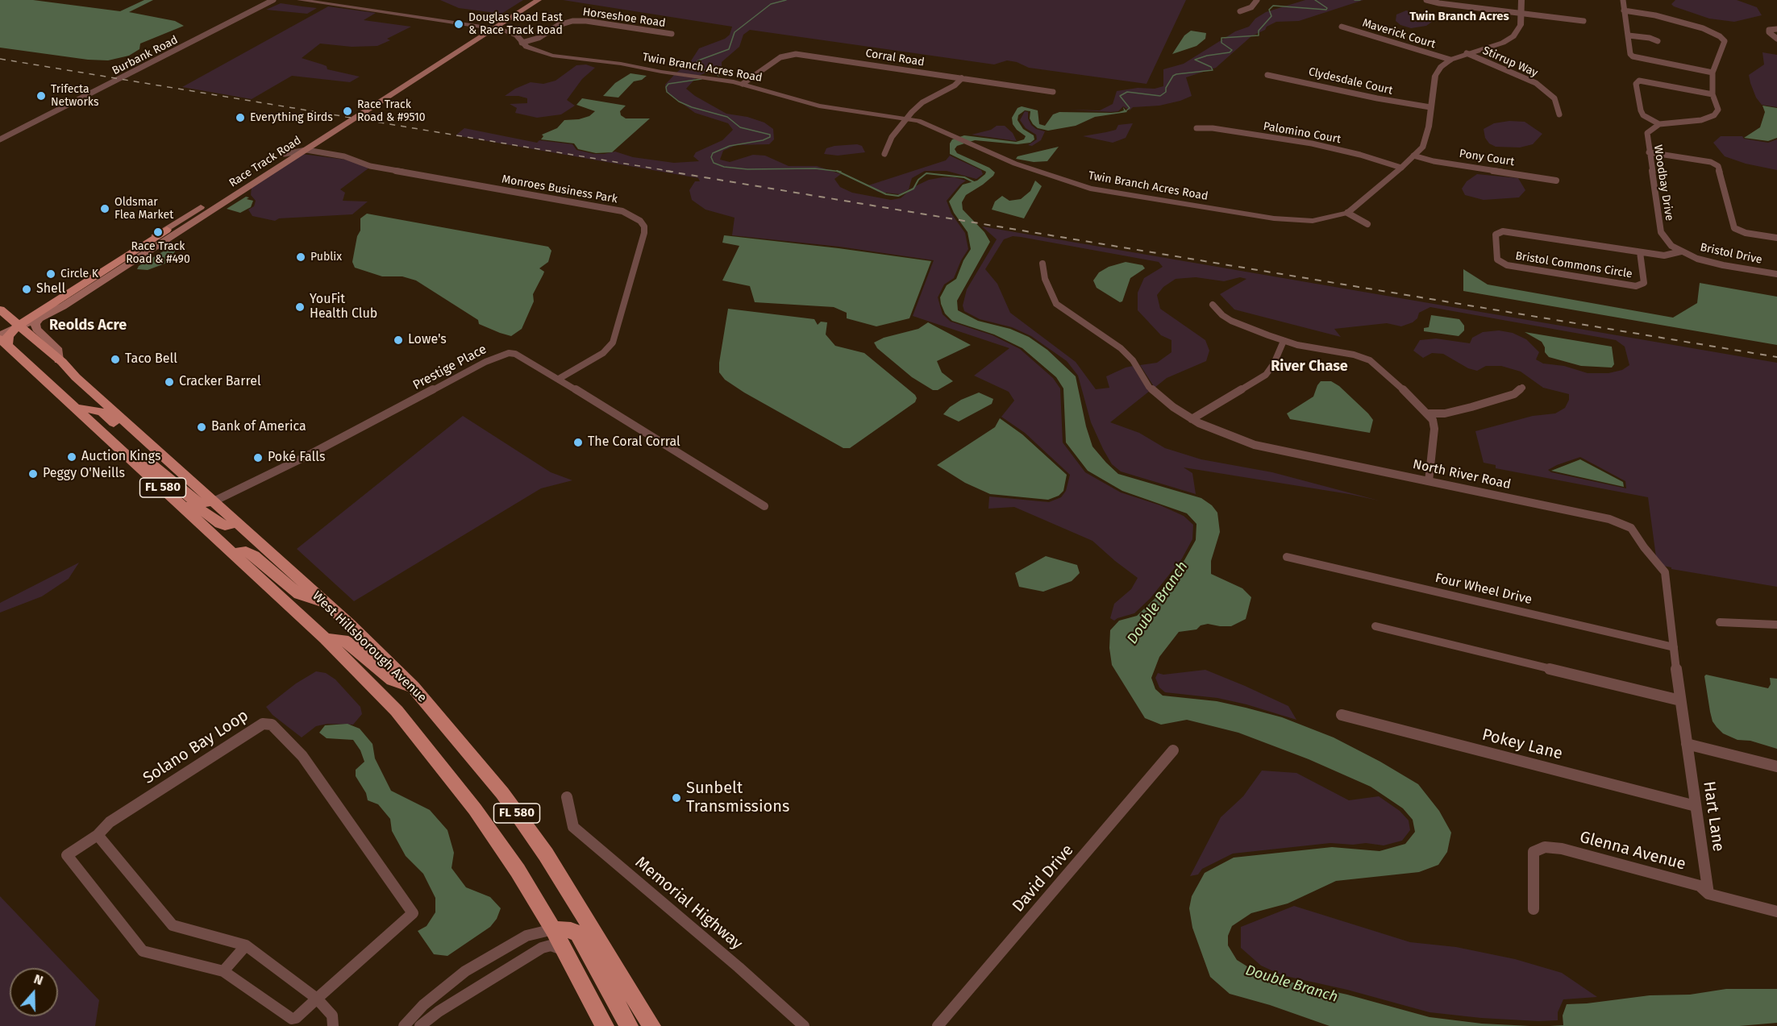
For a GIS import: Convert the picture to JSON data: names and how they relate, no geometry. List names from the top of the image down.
{
  "streets": {
    "main road": ["Race Track Road", "FL 580", "West Hillsborough Avenue"],
    "street": [
      "Horseshoe Road",
      "Maverick Court",
      "Burbank Road",
      "Corral Road",
      "Stirrup Way",
      "Twin Branch Acres Road",
      "Clydesdale Court",
      "Palomino Court",
      "Pony Court",
      "Woodbay Drive",
      "Monroes Business Park",
      "Bristol Drive",
      "Bristol Commons Circle",
      "Prestige Place",
      "North River Road",
      "Four Wheel Drive",
      "Pokey Lane",
      "Solano Bay Loop",
      "Hart Lane",
      "Glenna Avenue",
      "David Drive",
      "Memorial Highway"
    ]
  },
  "crossings": [
    ["Horseshoe Road", "Twin Branch Acres Road"],
    ["Maverick Court", "Twin Branch Acres Road"],
    ["Corral Road", "Twin Branch Acres Road"],
    ["Stirrup Way", "Twin Branch Acres Road"],
    ["Twin Branch Acres Road", "Clydesdale Court"],
    ["Twin Branch Acres Road", "Palomino Court"],
    ["Twin Branch Acres Road", "Pony Court"],
    ["Twin Branch Acres Road", "Race Track Road"],
    ["Race Track Road", "Monroes Business Park"],
    ["Race Track Road", "FL 580"],
    ["Race Track Road", "West Hillsborough Avenue"],
    ["Woodbay Drive", "Bristol Drive"],
    ["Woodbay Drive", "Bristol Commons Circle"],
    ["Monroes Business Park", "Prestige Place"],
    ["Bristol Drive", "Bristol Commons Circle"],
    ["Prestige Place", "West Hillsborough Avenue"],
    ["North River Road", "Four Wheel Drive"],
    ["North River Road", "Hart Lane"],
    ["FL 580", "West Hillsborough Avenue"],
    ["Pokey Lane", "Hart Lane"],
    ["Hart Lane", "Glenna Avenue"]
  ],
  "districts": ["Twin Branch Acres", "Reolds Acre", "River Chase"],
  "water": ["Double Branch"],
  "places": [
    "Douglas Road East & Race Track Road",
    "Trifecta Networks",
    "Race Track Road & #9510",
    "Everything Birds",
    "Oldsmar Flea Market",
    "Race Track Road & #490",
    "Publix",
    "Circle K",
    "Shell",
    "YouFit Health Club",
    "Lowe's",
    "Taco Bell",
    "Cracker Barrel",
    "Bank of America",
    "The Coral Corral",
    "Auction Kings",
    "Poké Falls",
    "Peggy O'Neills",
    "Sunbelt Transmissions"
  ],
  "north": "top"
}
